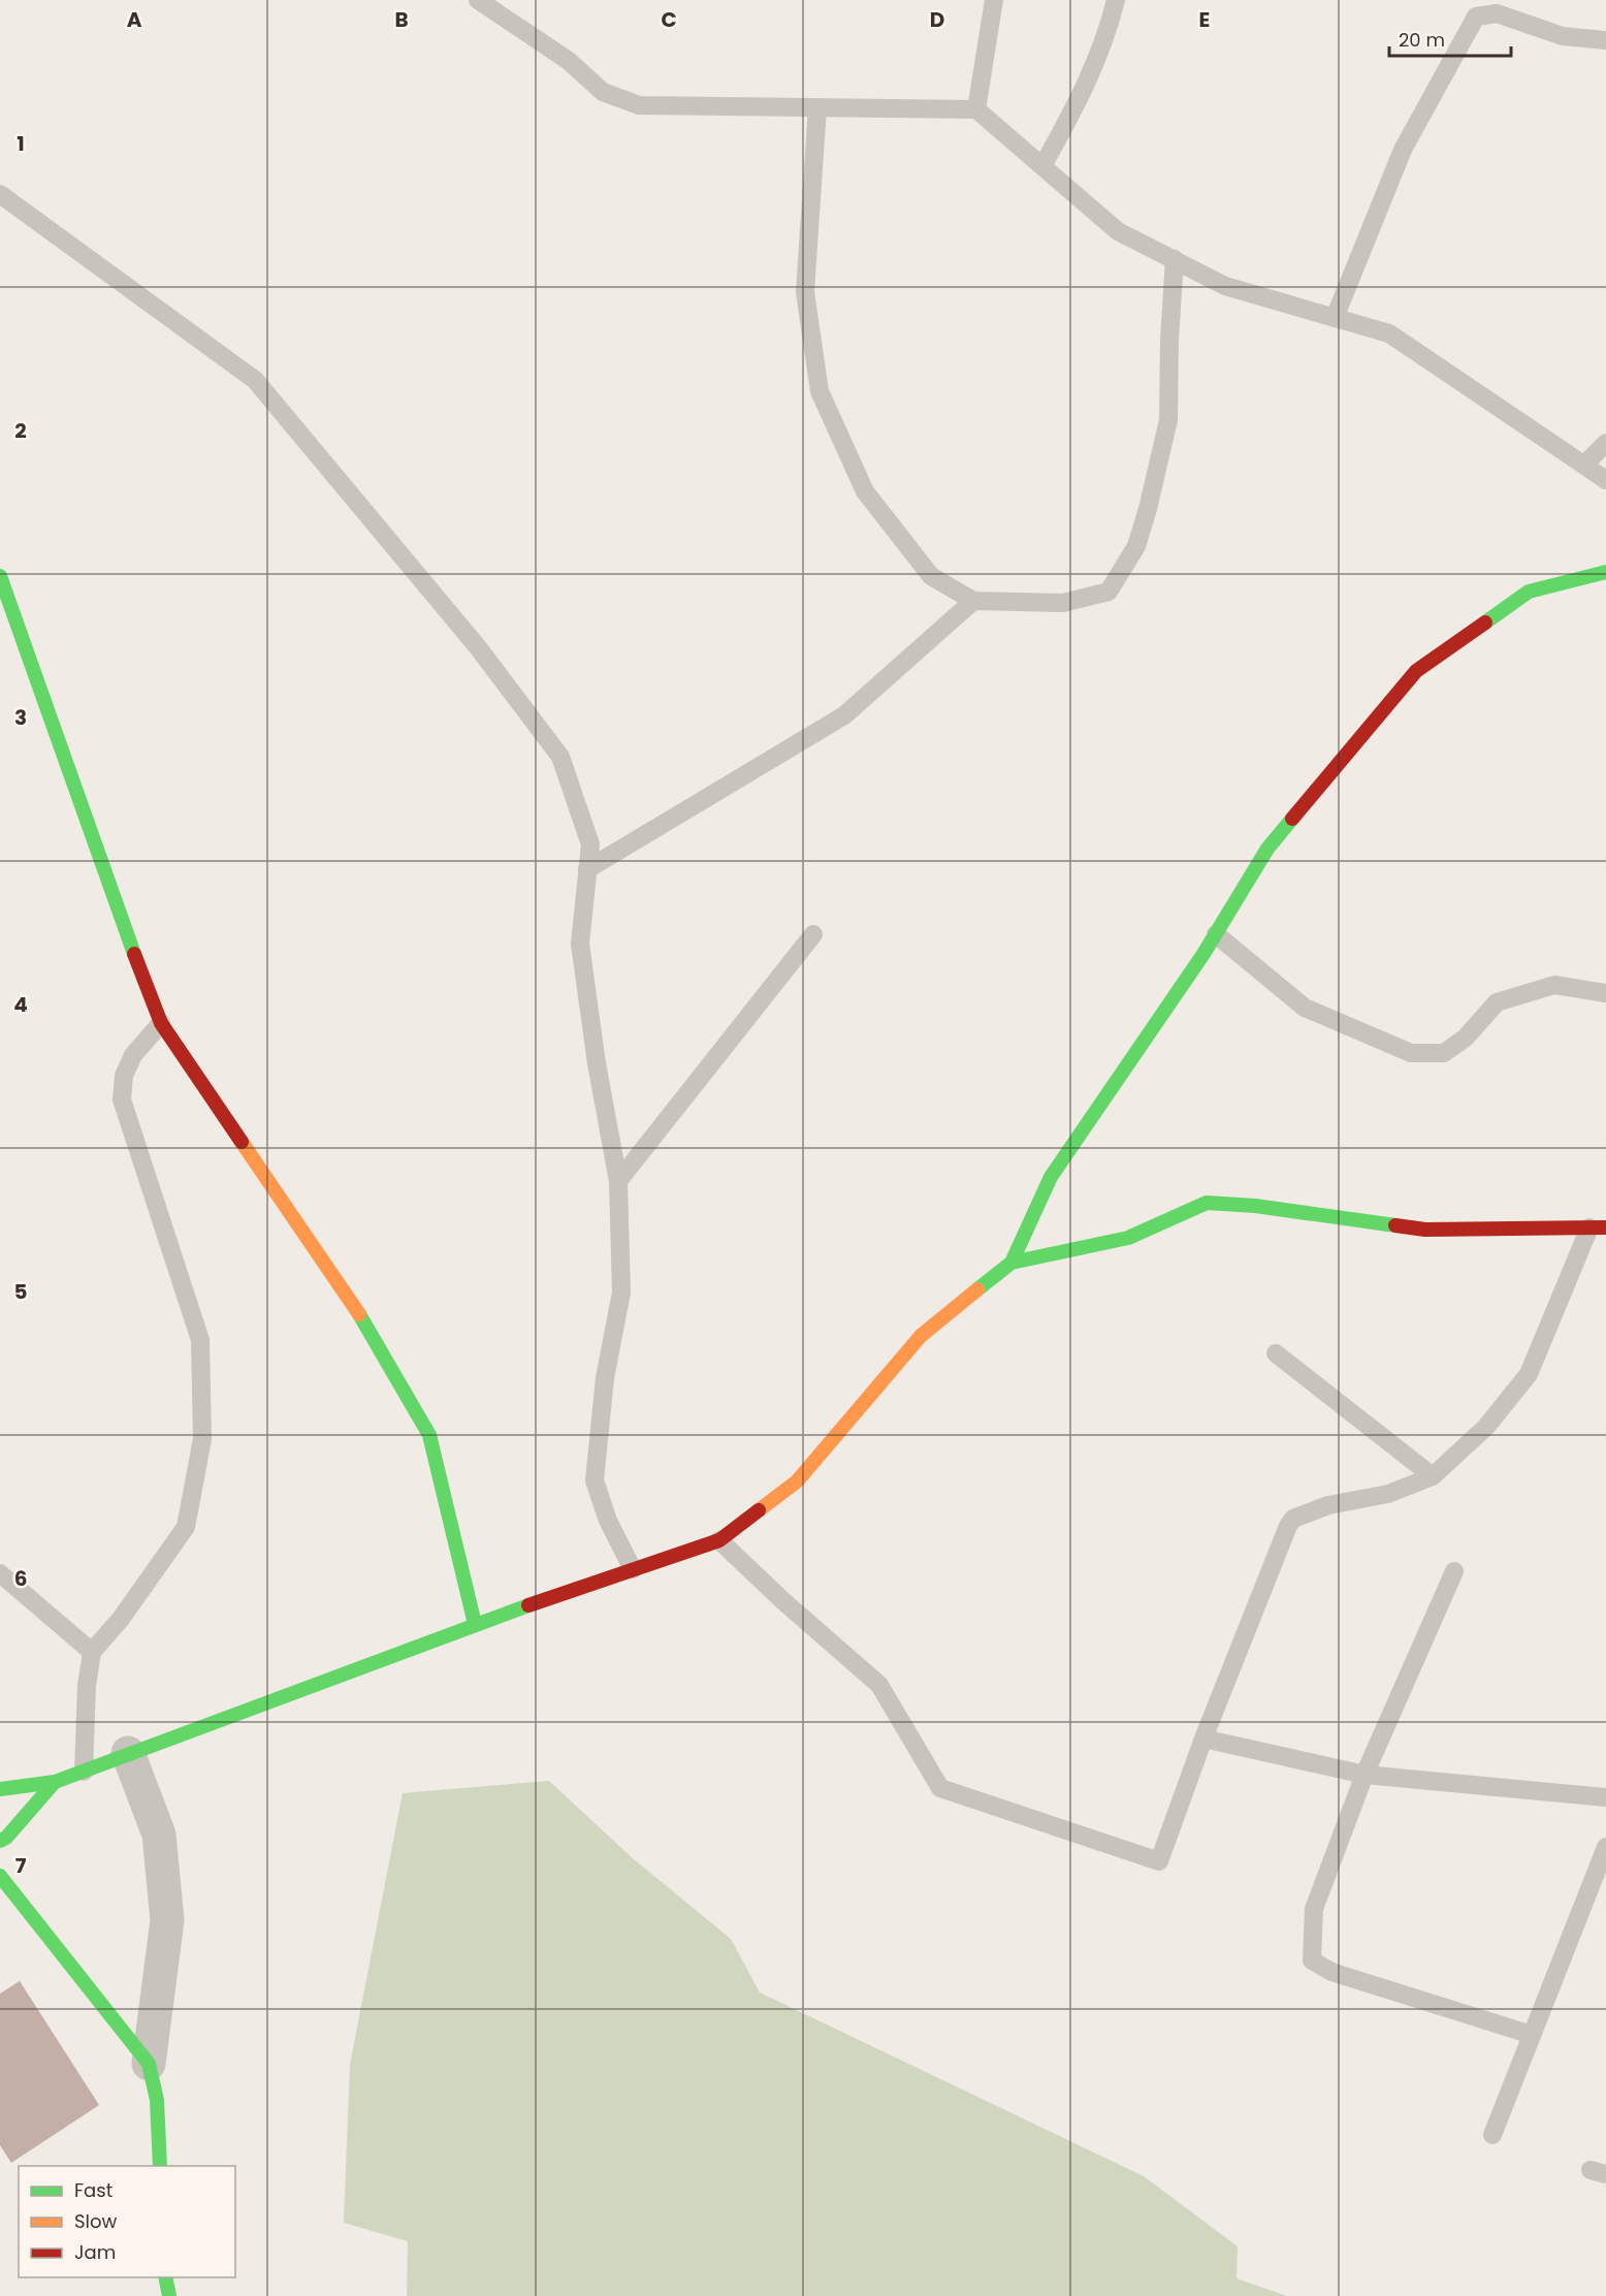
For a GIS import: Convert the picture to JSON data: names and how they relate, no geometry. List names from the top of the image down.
{
  "legend": ["Fast", "Slow", "Jam"],
  "scale_bar": "20 m",
  "grid": {
    "columns": [
      "A",
      "B",
      "C",
      "D",
      "E"
    ],
    "rows": [
      "1",
      "2",
      "3",
      "4",
      "5",
      "6",
      "7"
    ]
  }
}
